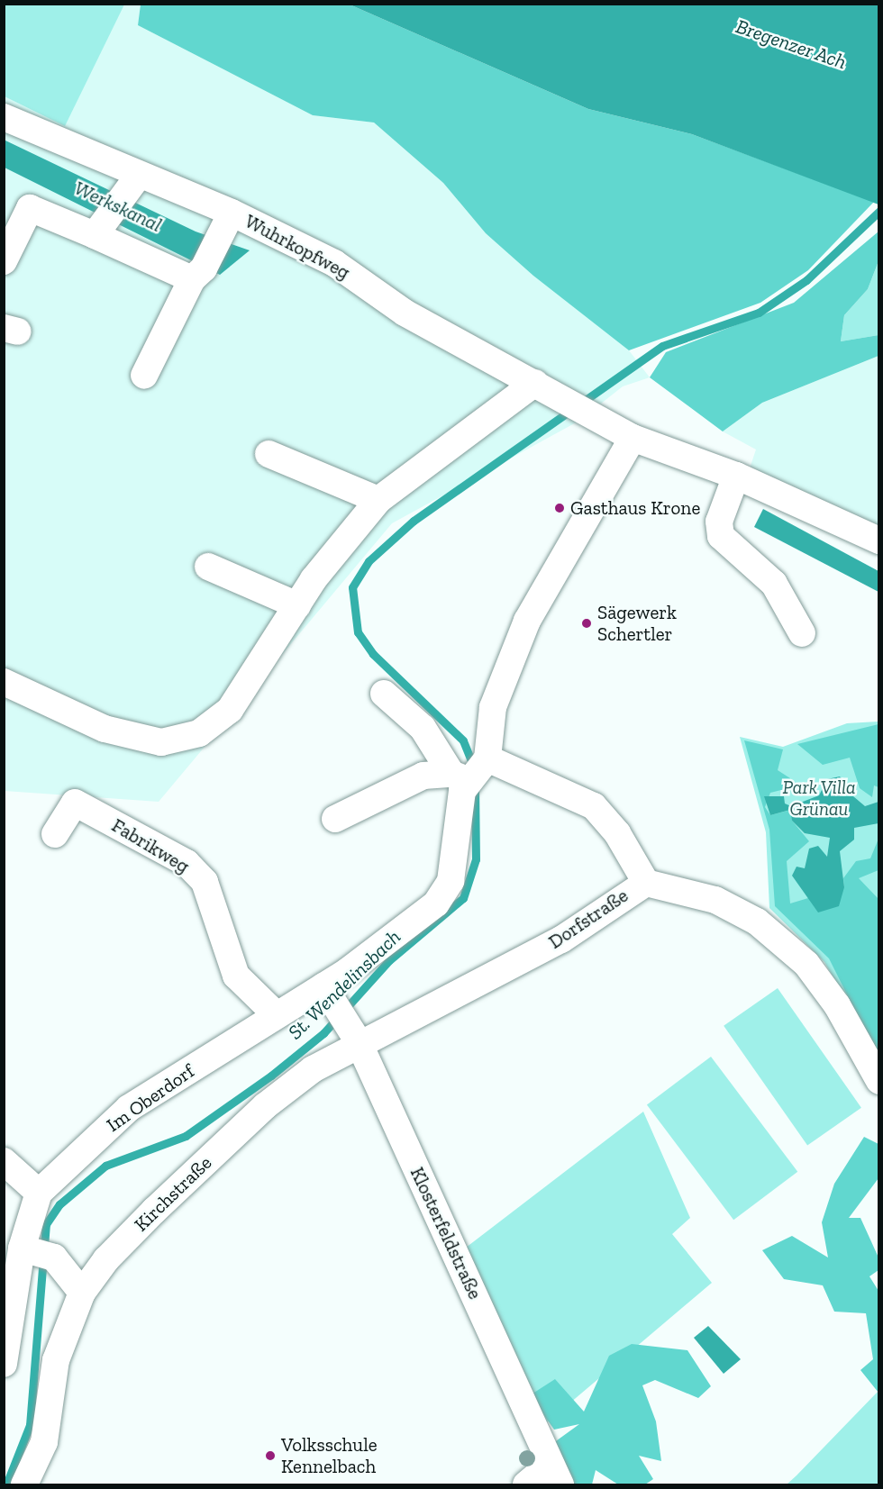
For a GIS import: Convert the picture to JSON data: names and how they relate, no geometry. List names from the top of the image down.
{
  "streets": {
    "street": [
      "Wuhrkopfweg",
      "Fabrikweg",
      "Dorfstraße",
      "Im Oberdorf",
      "Kirchstraße",
      "Klosterfeldstraße"
    ]
  },
  "crossings": [
    ["Wuhrkopfweg", "Im Oberdorf"],
    ["Fabrikweg", "Im Oberdorf"],
    ["Dorfstraße", "Kirchstraße"],
    ["Im Oberdorf", "Klosterfeldstraße"],
    ["Kirchstraße", "Klosterfeldstraße"]
  ],
  "water": ["Bregenzer Ach", "Werkskanal", "St. Wendelinsbach"],
  "parks": ["Park Villa Grünau"],
  "places": ["Gasthaus Krone", "Sägewerk Schertler", "Volksschule Kennelbach"]
}
